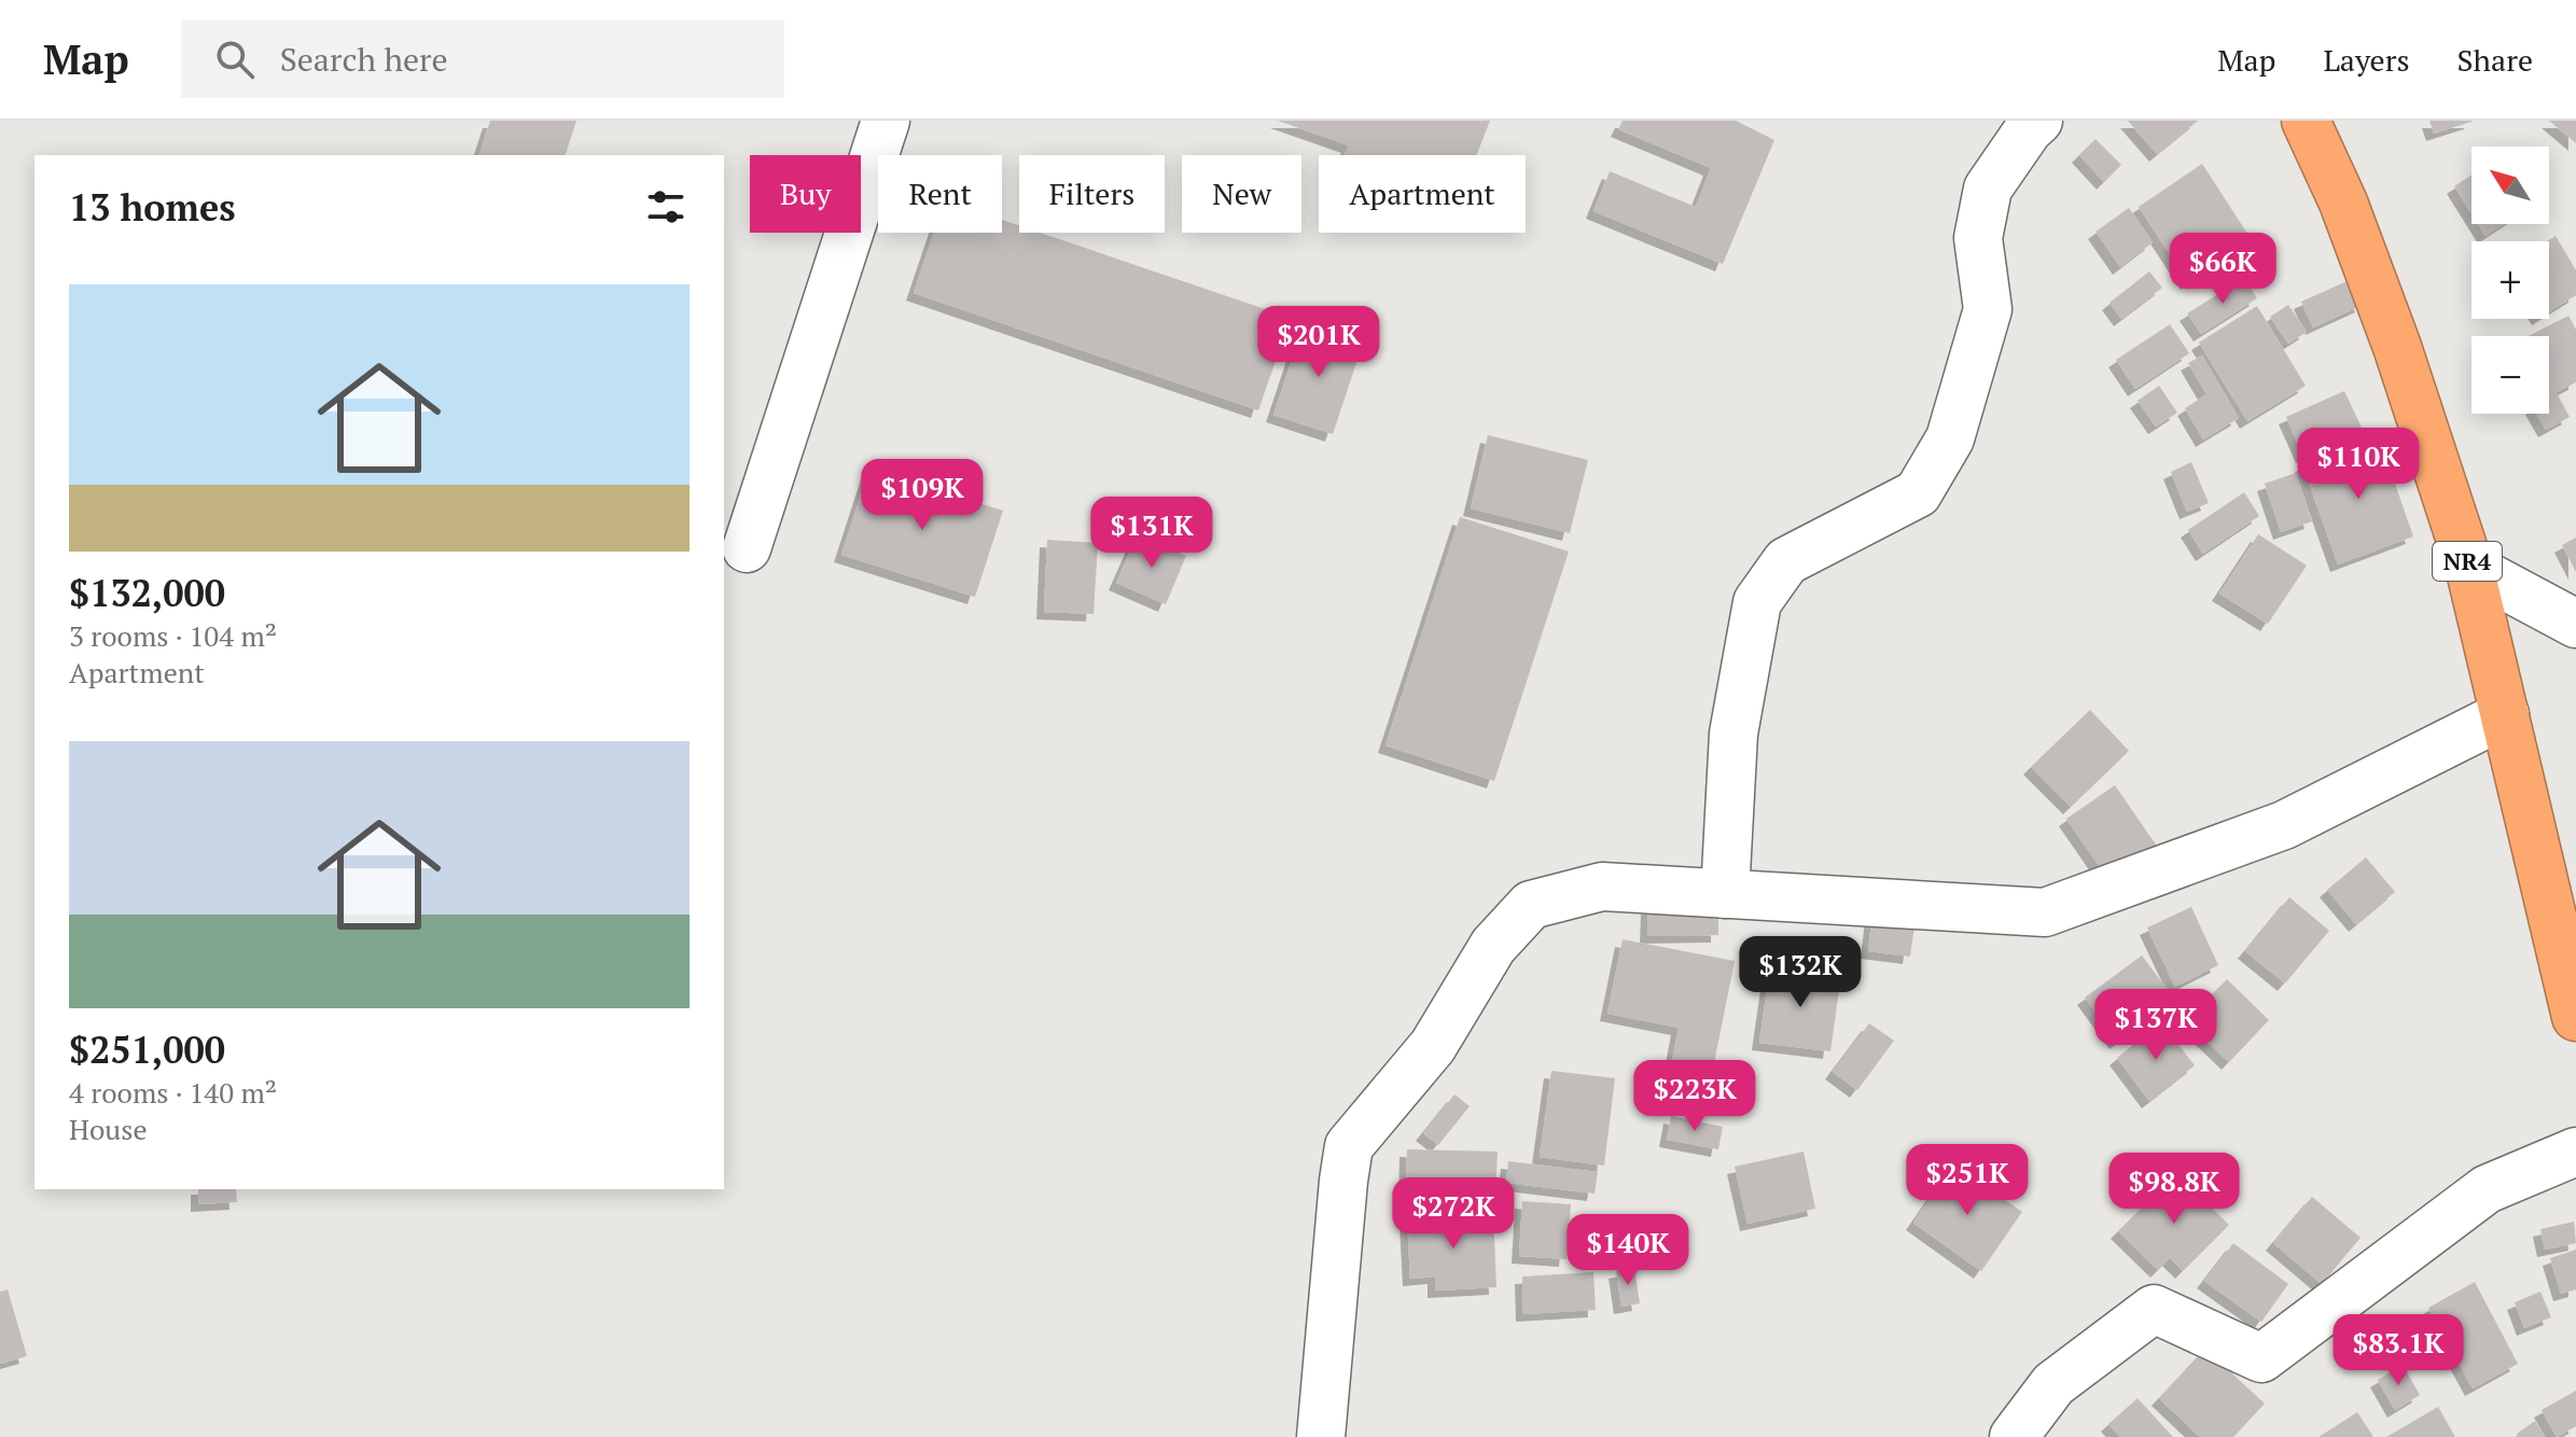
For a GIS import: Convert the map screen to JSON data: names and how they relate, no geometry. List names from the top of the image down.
{
  "streets": {
    "highway": ["NR4"]
  },
  "north": "top left",
  "page": {
    "header": "Map",
    "search": "Search here",
    "nav": ["Map", "Layers", "Share"],
    "map_buttons": ["+", "−"],
    "chip": [
      "Buy",
      "Rent",
      "Filters",
      "New",
      "Apartment"
    ],
    "heading": "13 homes",
    "price": [
      "$66K",
      "$201K",
      "$110K",
      "$109K",
      "$131K",
      "$132K",
      "$137K",
      "$223K",
      "$251K",
      "$98.8K",
      "$272K",
      "$140K",
      "$83.1K"
    ],
    "list": [
      {
        "name": "$132,000",
        "note": "3 rooms · 104 m² · Apartment"
      },
      {
        "name": "$251,000",
        "note": "4 rooms · 140 m² · House"
      }
    ]
  }
}
